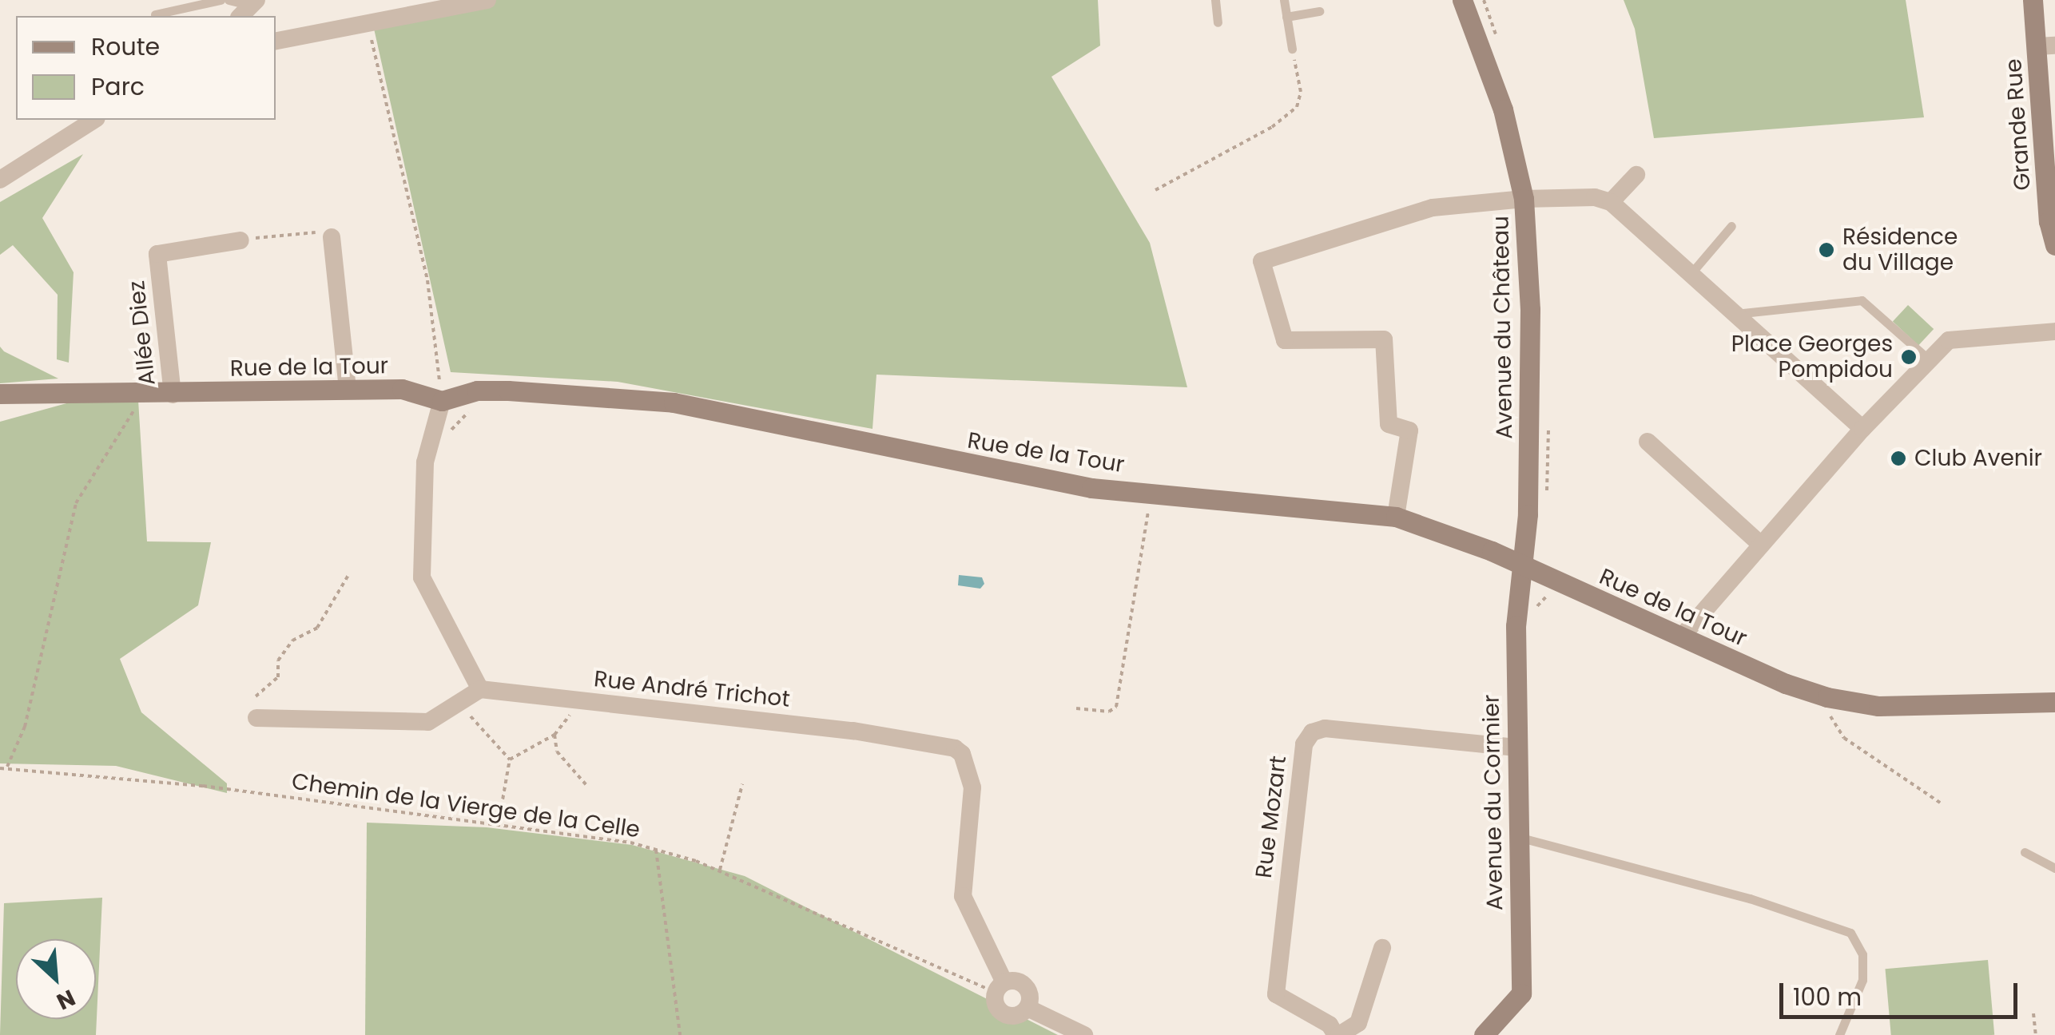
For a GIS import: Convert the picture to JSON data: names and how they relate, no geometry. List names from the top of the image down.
{
  "streets": {
    "street": [
      "Grande Rue",
      "Avenue du Château",
      "Allée Diez",
      "Rue de la Tour",
      "Rue André Trichot",
      "Avenue du Cormier",
      "Rue Mozart"
    ],
    "path": ["Chemin de la Vierge de la Celle"]
  },
  "crossings": [
    ["Avenue du Château", "Rue de la Tour"],
    ["Avenue du Château", "Avenue du Cormier"],
    ["Allée Diez", "Rue de la Tour"],
    ["Rue de la Tour", "Avenue du Cormier"],
    ["Rue André Trichot", "Chemin de la Vierge de la Celle"],
    ["Avenue du Cormier", "Rue Mozart"]
  ],
  "places": ["Résidence du Village", "Place Georges Pompidou", "Club Avenir"],
  "legend": ["Route", "Parc"],
  "scale_bar": "100 m",
  "north": "bottom right"
}
